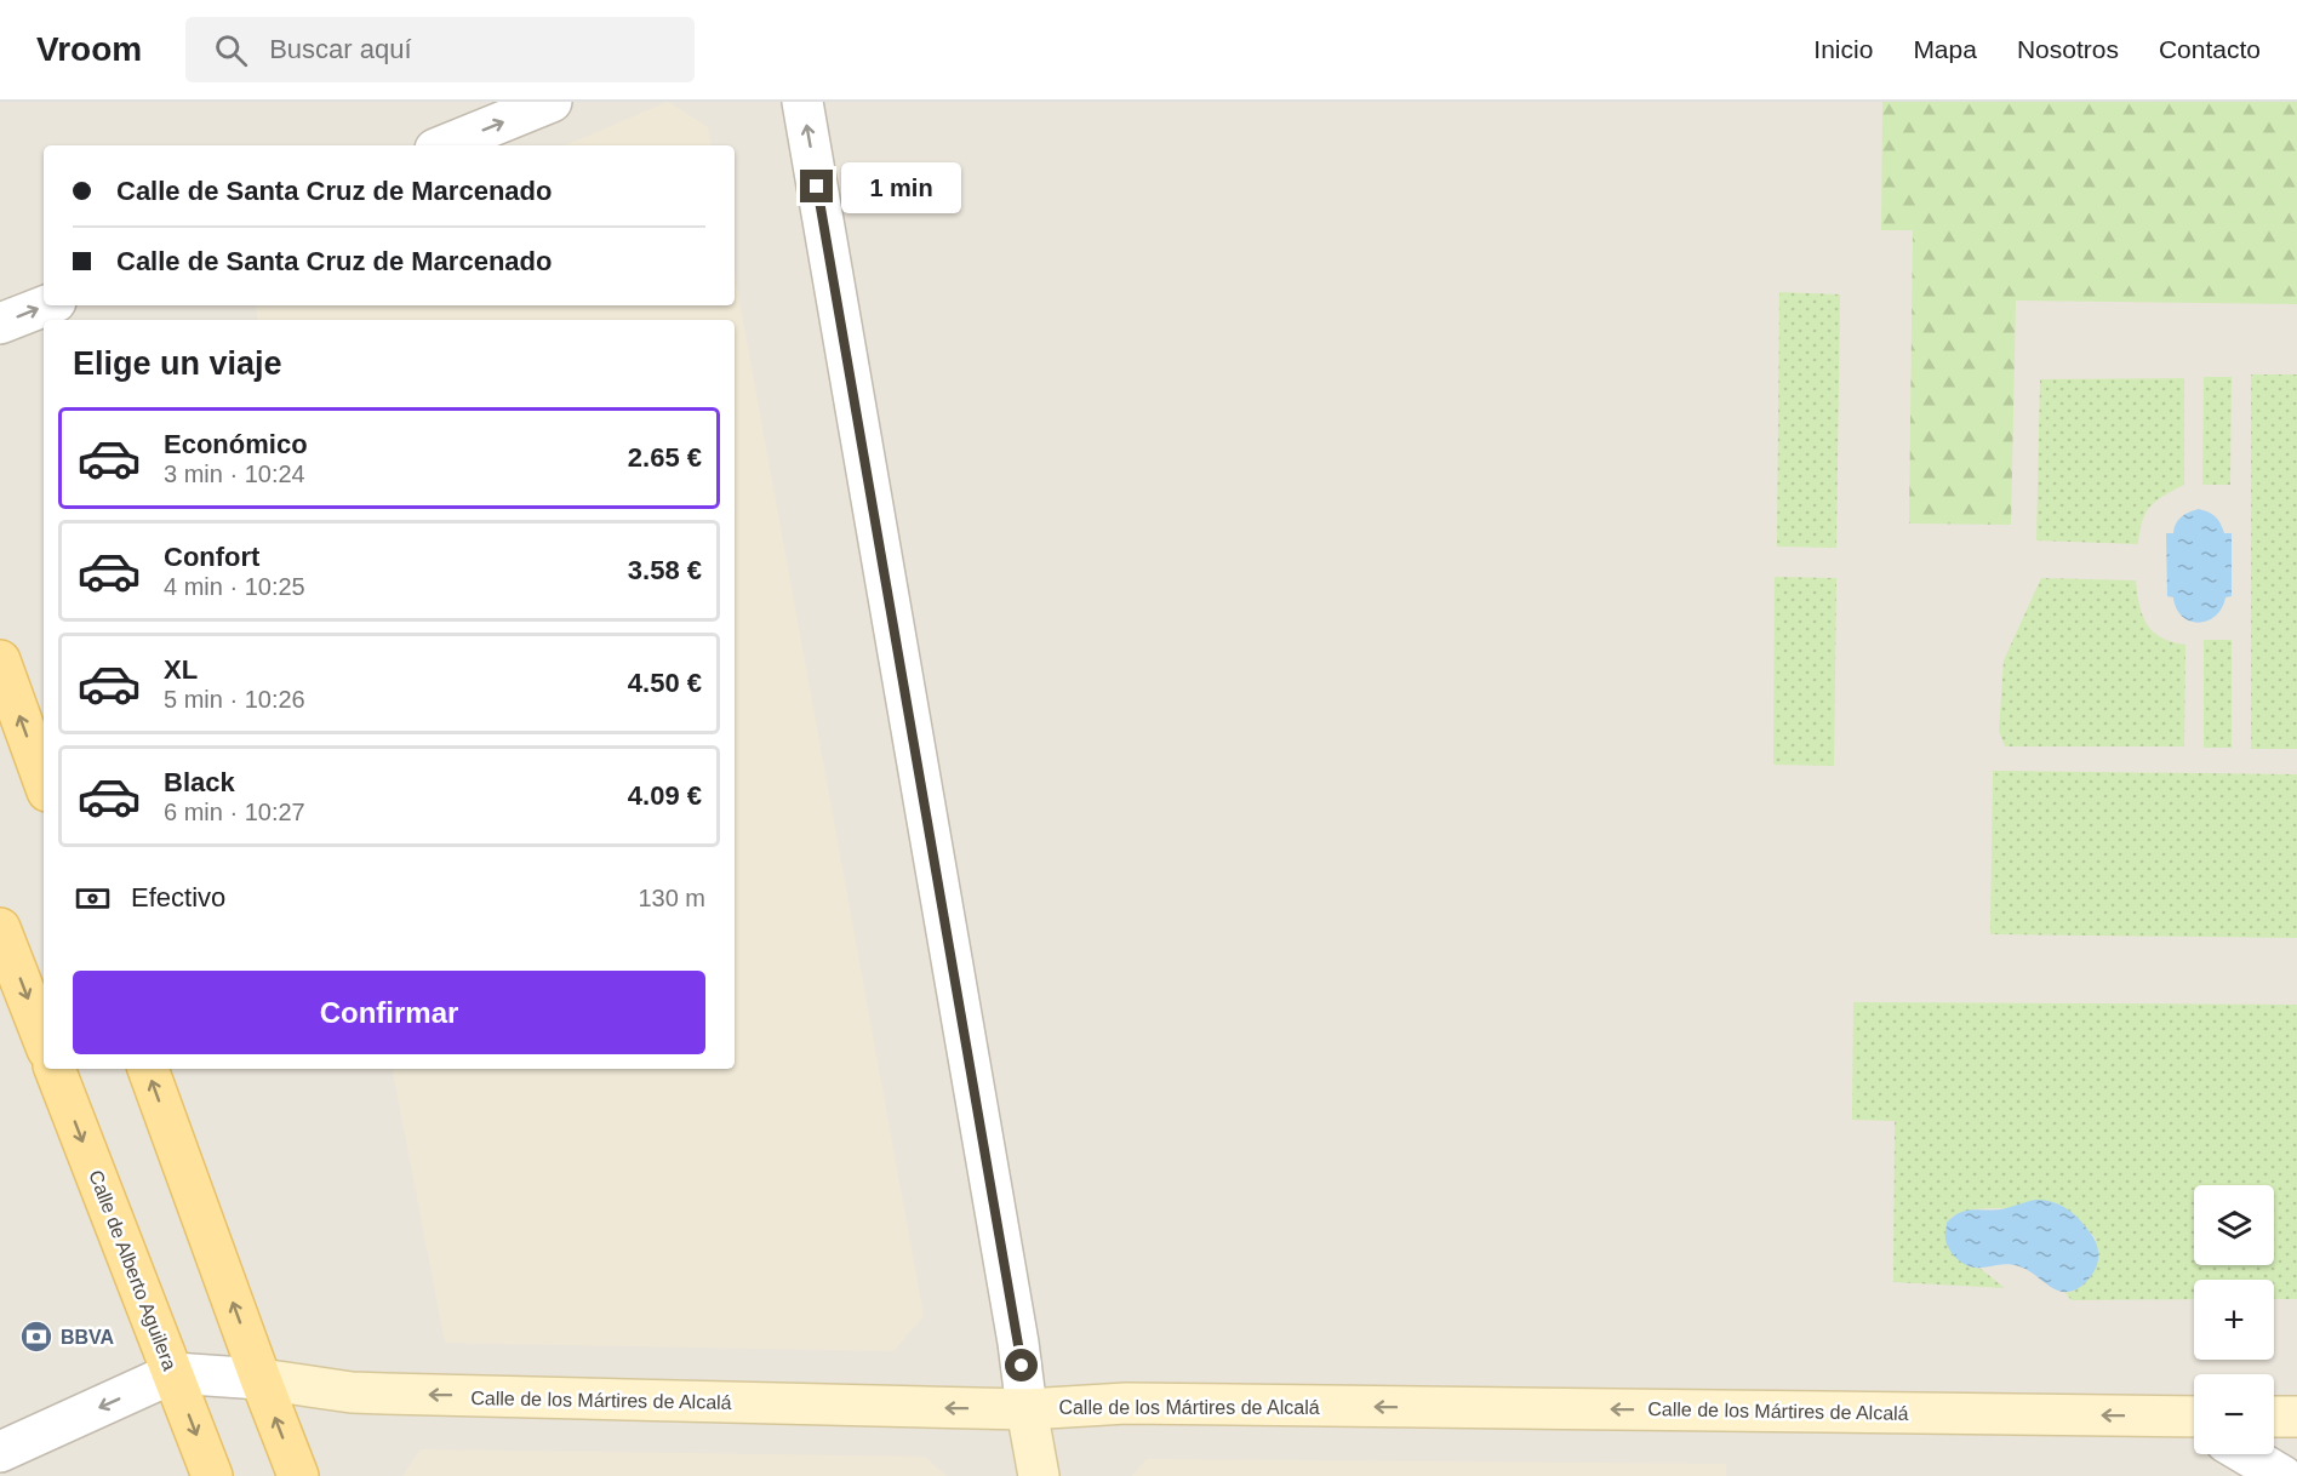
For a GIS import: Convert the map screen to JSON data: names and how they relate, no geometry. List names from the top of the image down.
{
  "streets": {
    "main road": ["Calle de Alberto Aguilera"],
    "street": ["Calle de los Mártires de Alcalá"]
  },
  "crossings": [
    ["Calle de Alberto Aguilera", "Calle de los Mártires de Alcalá"]
  ],
  "one_way": ["Calle de los Mártires de Alcalá"],
  "places": {
    "bank": ["BBVA"]
  },
  "page": {
    "header": "Vroom",
    "search": "Buscar aquí",
    "nav": [
      "Inicio",
      "Mapa",
      "Nosotros",
      "Contacto"
    ],
    "banner": ["Calle de Santa Cruz de Marcenado", "Calle de Santa Cruz de Marcenado"],
    "bubble": "1 min",
    "heading": "Elige un viaje",
    "list": [
      {
        "name": "Económico",
        "note": "3 min · 10:24",
        "value": "2.65 €"
      },
      {
        "name": "Confort",
        "note": "4 min · 10:25",
        "value": "3.58 €"
      },
      {
        "name": "XL",
        "note": "5 min · 10:26",
        "value": "4.50 €"
      },
      {
        "name": "Black",
        "note": "6 min · 10:27",
        "value": "4.09 €"
      }
    ],
    "pay": ["Efectivo", "130 m"],
    "buttons": "Confirmar",
    "map_buttons": ["+", "−"]
  }
}
